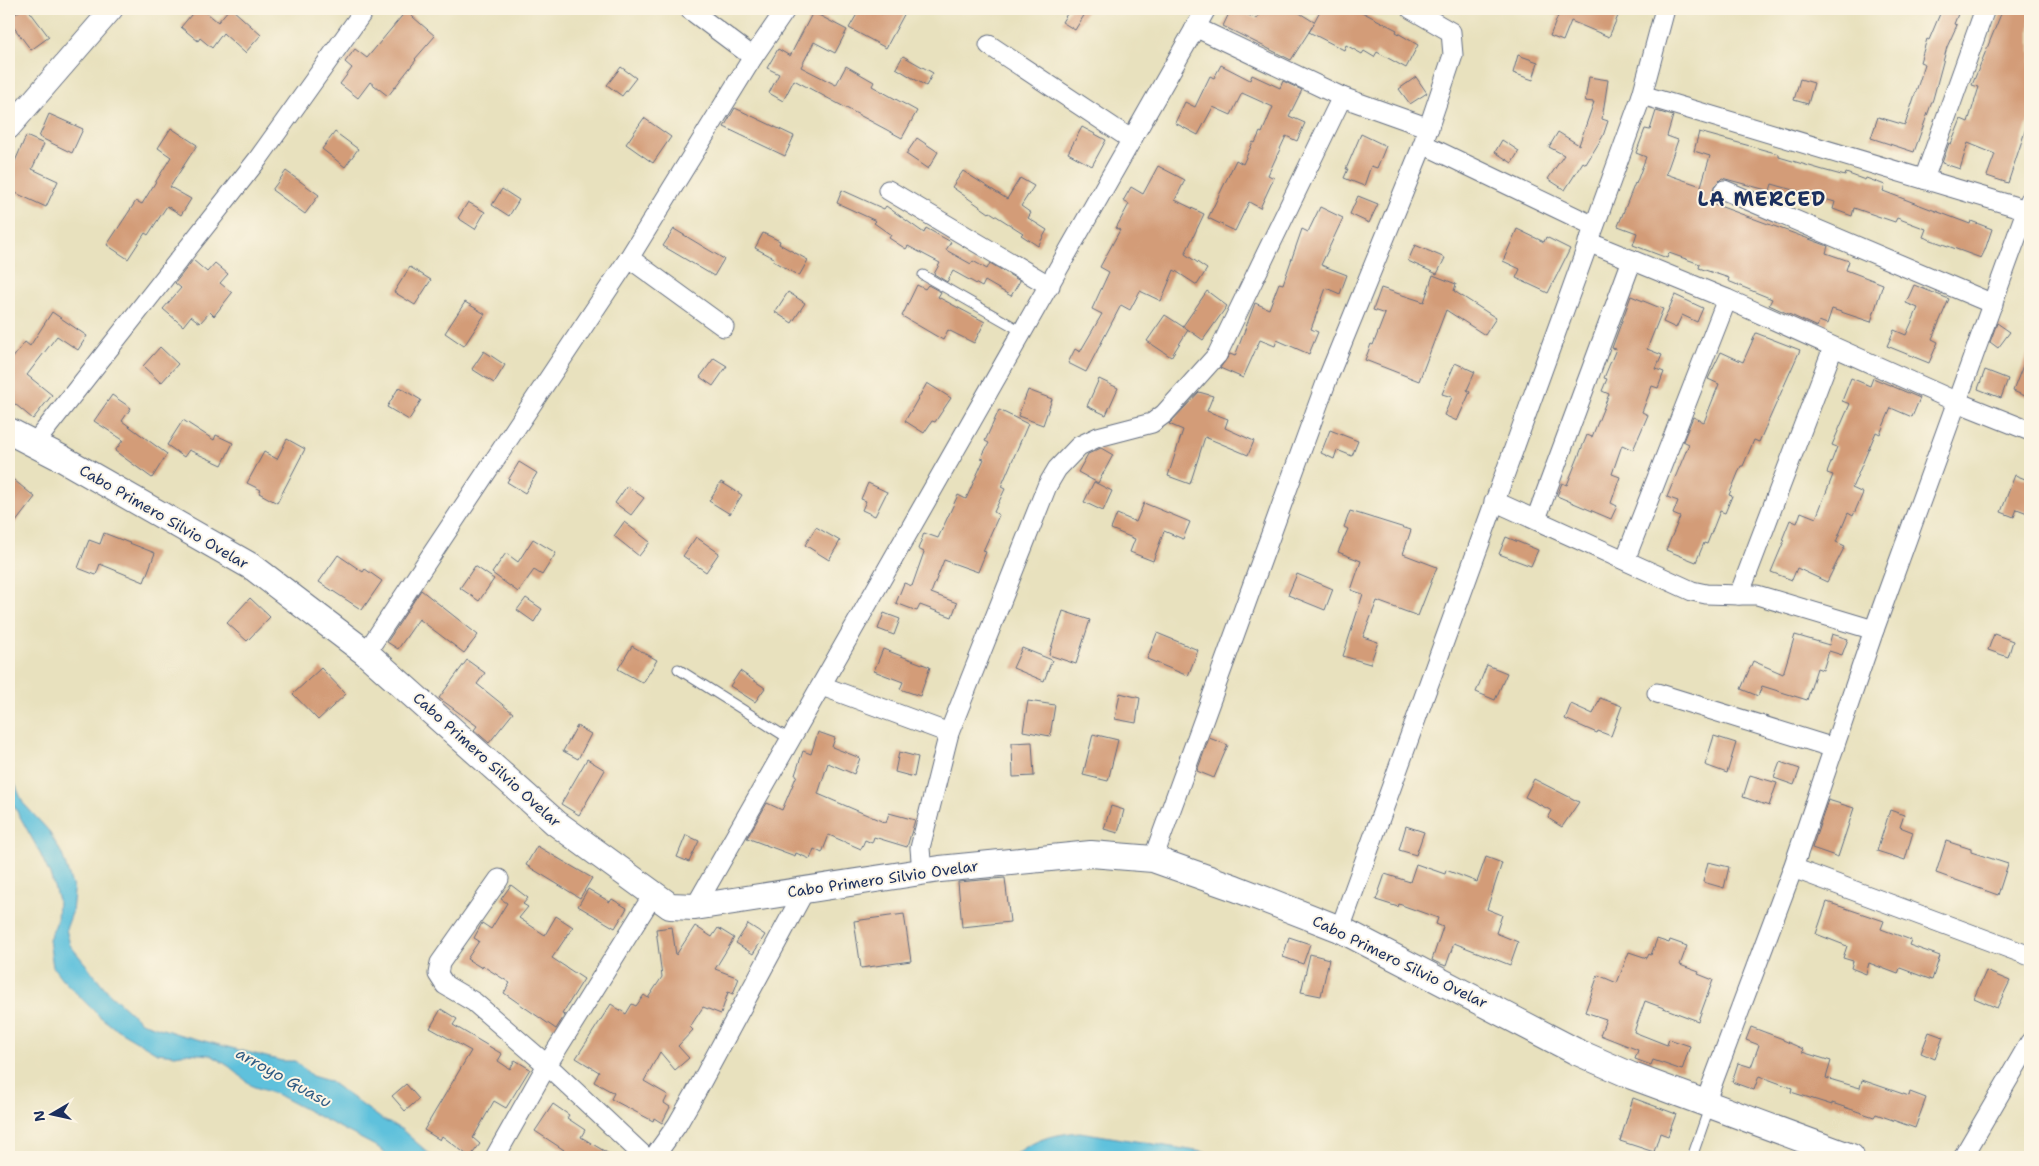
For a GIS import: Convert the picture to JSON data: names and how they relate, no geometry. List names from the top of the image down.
{
  "streets": {
    "main road": ["Cabo Primero Silvio Ovelar"]
  },
  "districts": ["LA MERCED"],
  "water": ["arroyo Guasu"],
  "north": "left"
}
